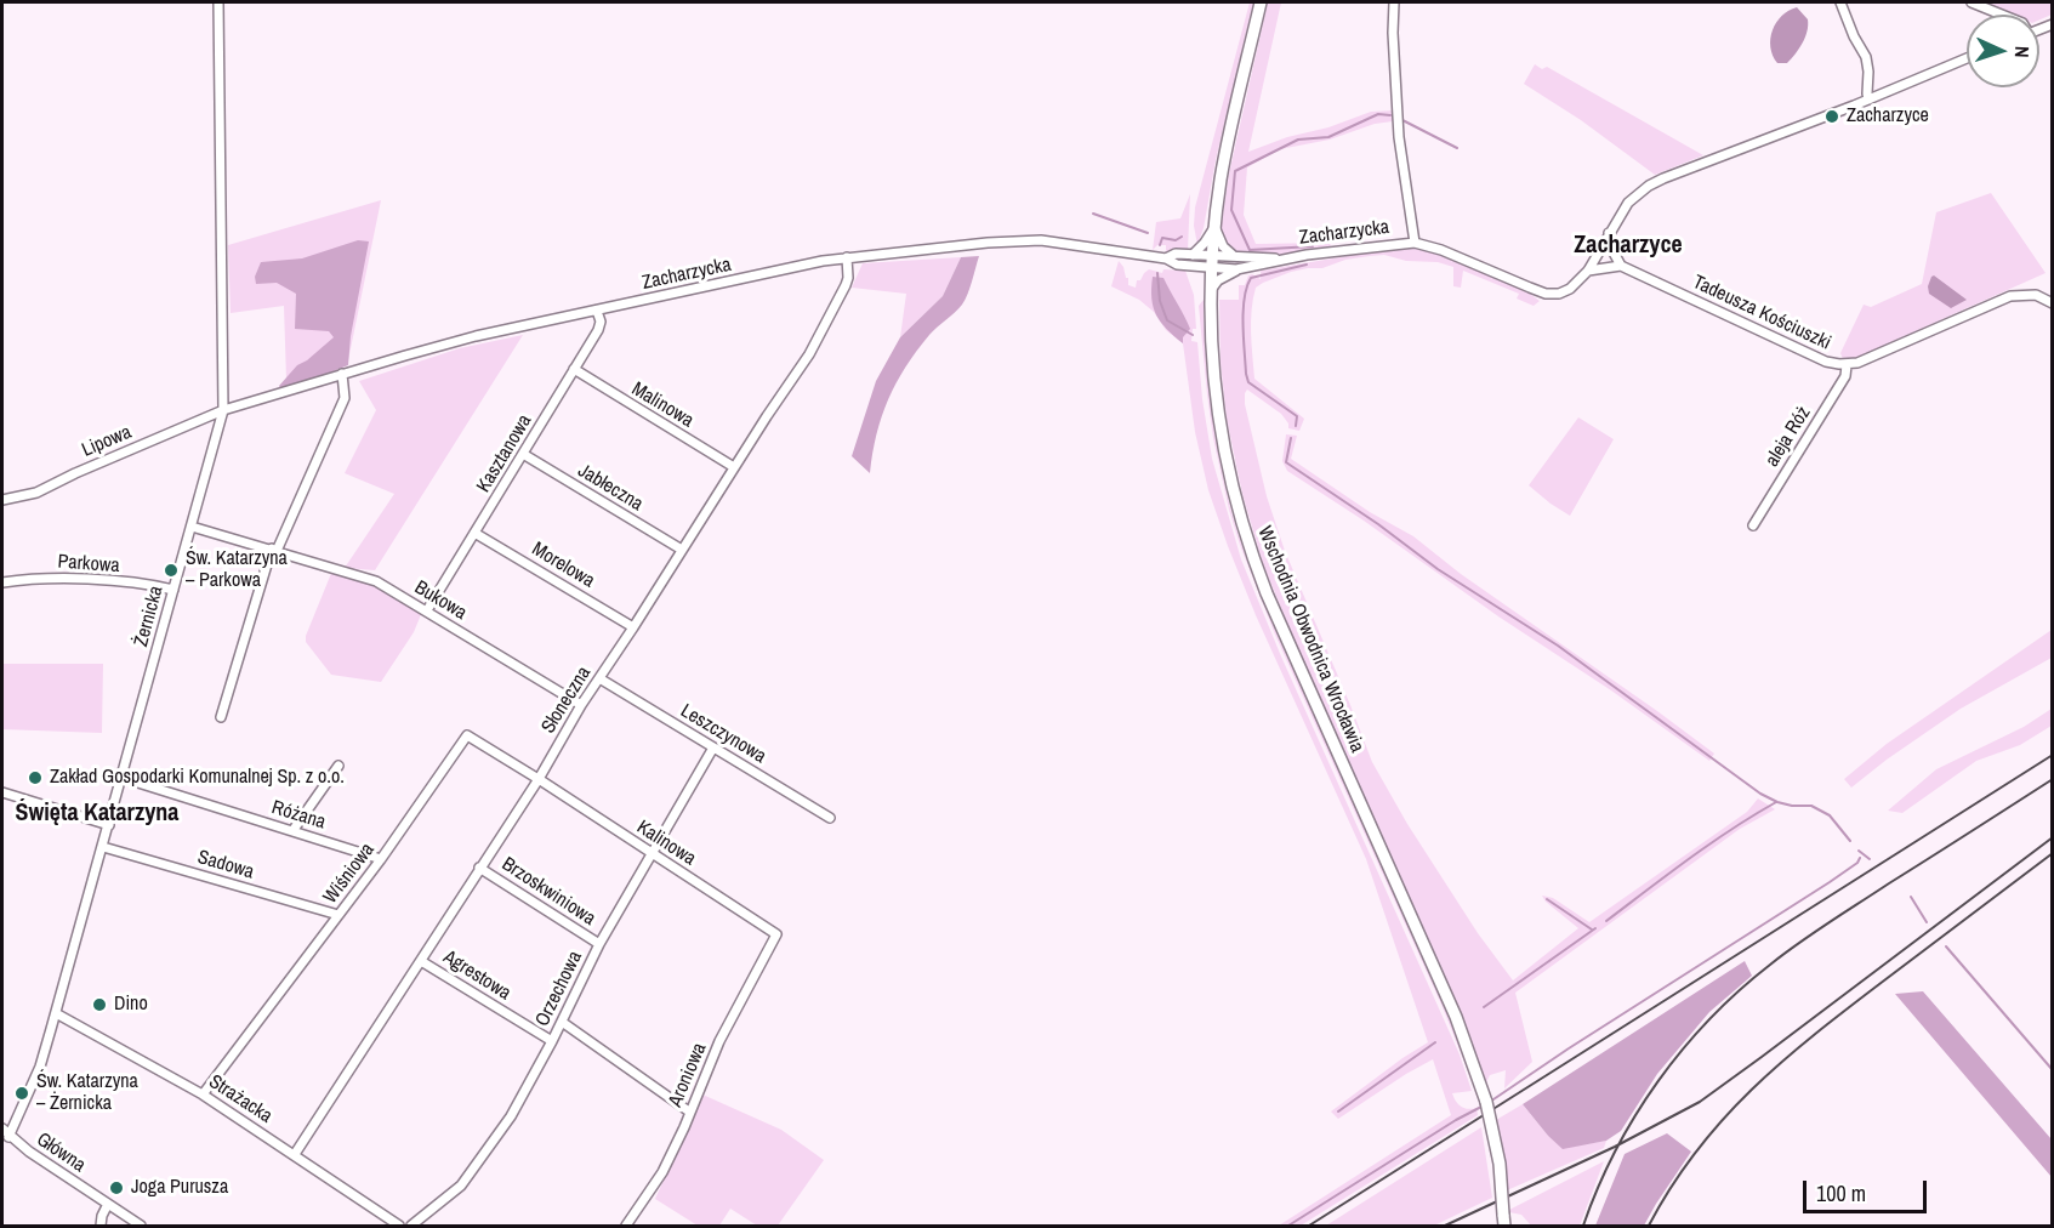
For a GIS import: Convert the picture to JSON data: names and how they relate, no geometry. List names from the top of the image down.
{
  "streets": {
    "main road": ["Wschodnia Obwodnica Wrocławia"],
    "street": [
      "Zacharzycka",
      "Tadeusza Kościuszki",
      "Malinowa",
      "aleja Róż",
      "Lipowa",
      "Kasztanowa",
      "Jabłeczna",
      "Parkowa",
      "Morelowa",
      "Bukowa",
      "Żernicka",
      "Słoneczna",
      "Leszczynowa",
      "Różana",
      "Kalinowa",
      "Sadowa",
      "Wiśniowa",
      "Brzoskwiniowa",
      "Agrestowa",
      "Orzechowa",
      "Aroniowa",
      "Strażacka",
      "Główna"
    ]
  },
  "crossings": [
    ["Zacharzycka", "Lipowa"],
    ["Zacharzycka", "Kasztanowa"],
    ["Zacharzycka", "Żernicka"],
    ["Zacharzycka", "Wschodnia Obwodnica Wrocławia"],
    ["Zacharzycka", "Słoneczna"],
    ["Tadeusza Kościuszki", "aleja Róż"],
    ["Malinowa", "Kasztanowa"],
    ["Malinowa", "Słoneczna"],
    ["Lipowa", "Żernicka"],
    ["Kasztanowa", "Jabłeczna"],
    ["Kasztanowa", "Morelowa"],
    ["Kasztanowa", "Bukowa"],
    ["Jabłeczna", "Słoneczna"],
    ["Parkowa", "Żernicka"],
    ["Morelowa", "Słoneczna"],
    ["Bukowa", "Żernicka"],
    ["Bukowa", "Słoneczna"],
    ["Żernicka", "Różana"],
    ["Żernicka", "Sadowa"],
    ["Żernicka", "Strażacka"],
    ["Żernicka", "Główna"],
    ["Słoneczna", "Leszczynowa"],
    ["Słoneczna", "Kalinowa"],
    ["Słoneczna", "Wiśniowa"],
    ["Słoneczna", "Brzoskwiniowa"],
    ["Słoneczna", "Agrestowa"],
    ["Słoneczna", "Strażacka"],
    ["Leszczynowa", "Orzechowa"],
    ["Różana", "Wiśniowa"],
    ["Kalinowa", "Wiśniowa"],
    ["Kalinowa", "Orzechowa"],
    ["Kalinowa", "Aroniowa"],
    ["Sadowa", "Wiśniowa"],
    ["Wiśniowa", "Strażacka"],
    ["Brzoskwiniowa", "Orzechowa"],
    ["Agrestowa", "Orzechowa"]
  ],
  "districts": ["Zacharzyce", "Święta Katarzyna"],
  "places": [
    "Zacharzyce",
    "Św. Katarzyna – Parkowa",
    "Zakład Gospodarki Komunalnej Sp. z o.o.",
    "Dino",
    "Św. Katarzyna – Żernicka",
    "Joga Purusza"
  ],
  "scale_bar": "100 m",
  "north": "right"
}
